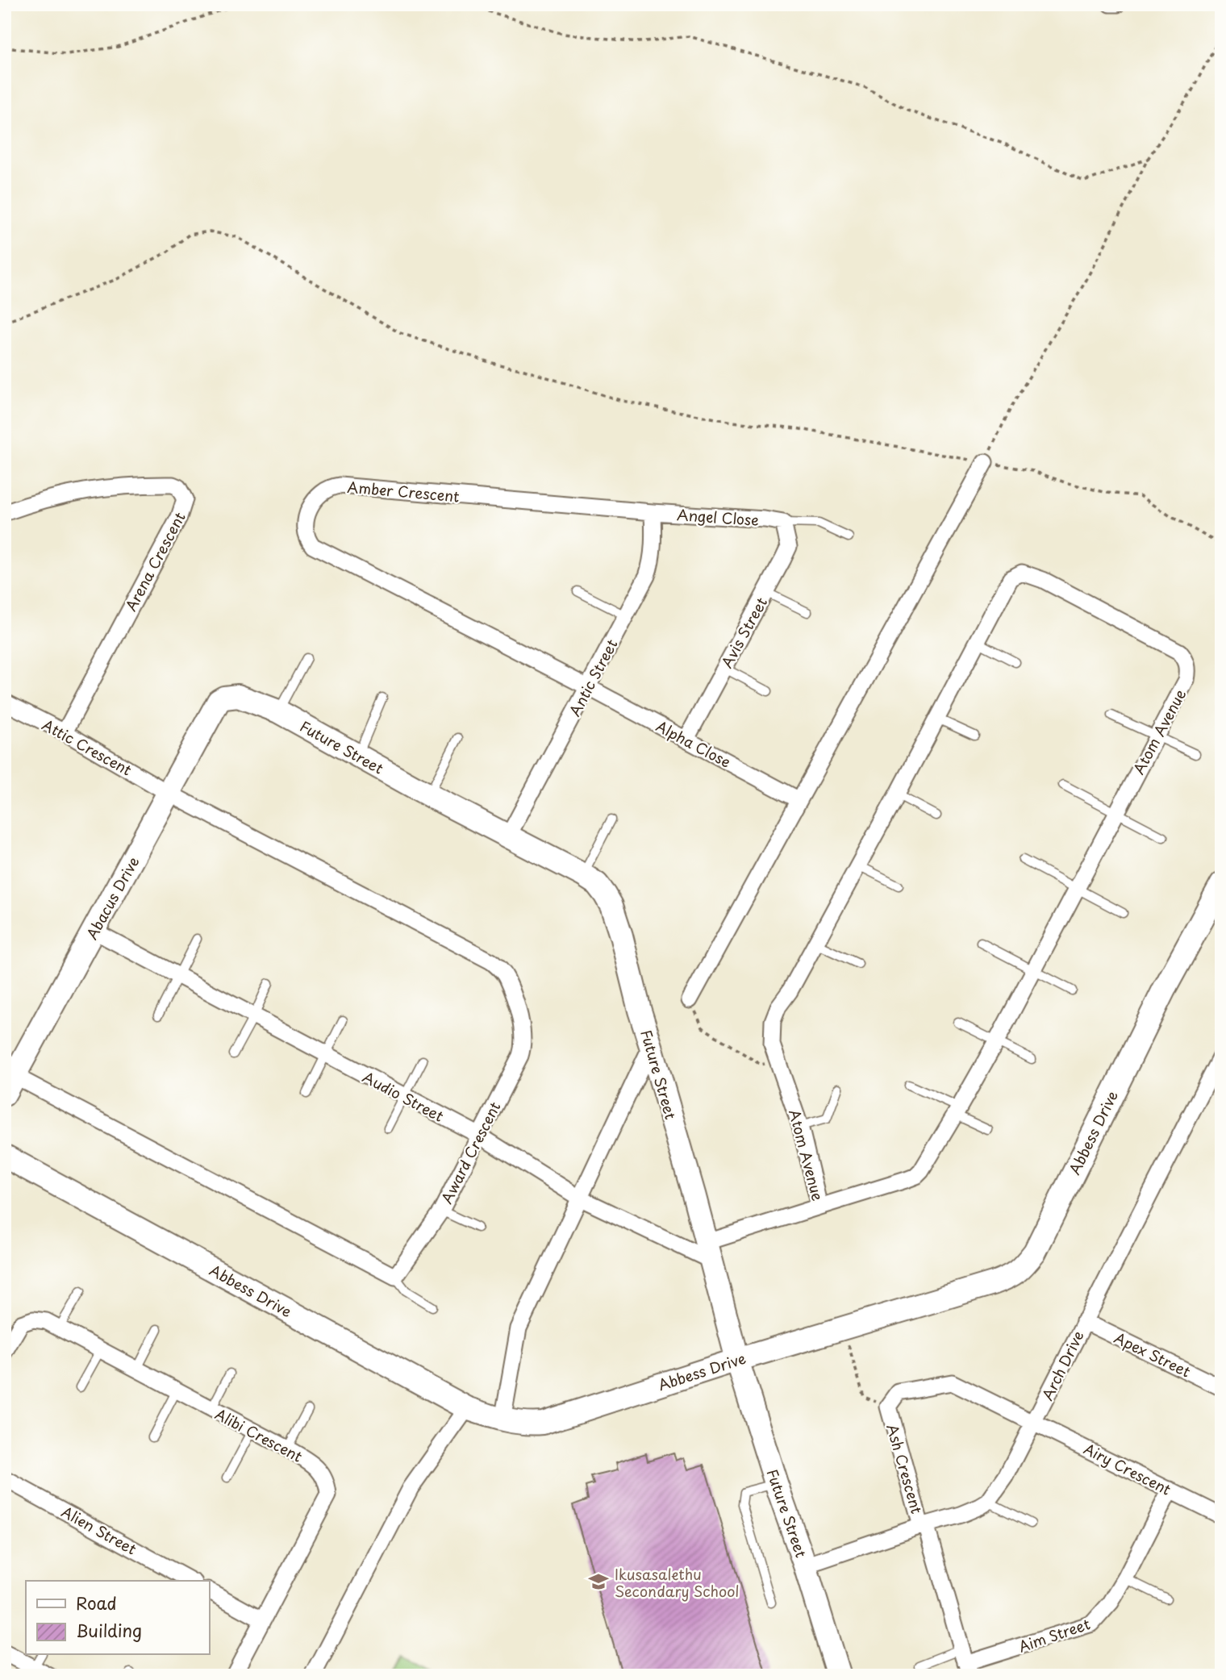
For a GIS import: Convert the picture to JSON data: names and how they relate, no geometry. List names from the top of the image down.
{
  "streets": {
    "street": [
      "Amber Crescent",
      "Angel Close",
      "Arena Crescent",
      "Avis Street",
      "Antic Street",
      "Atom Avenue",
      "Alpha Close",
      "Attic Crescent",
      "Future Street",
      "Abacus Drive",
      "Audio Street",
      "Abbess Drive",
      "Award Crescent",
      "Apex Street",
      "Arch Drive",
      "Alibi Crescent",
      "Ash Crescent",
      "Airy Crescent",
      "Alien Street",
      "Aim Street"
    ]
  },
  "crossings": [
    ["Amber Crescent", "Angel Close"],
    ["Amber Crescent", "Antic Street"],
    ["Amber Crescent", "Alpha Close"],
    ["Angel Close", "Avis Street"],
    ["Angel Close", "Antic Street"],
    ["Arena Crescent", "Attic Crescent"],
    ["Avis Street", "Alpha Close"],
    ["Antic Street", "Alpha Close"],
    ["Antic Street", "Future Street"],
    ["Attic Crescent", "Abacus Drive"],
    ["Attic Crescent", "Award Crescent"],
    ["Future Street", "Abacus Drive"],
    ["Future Street", "Audio Street"],
    ["Future Street", "Abbess Drive"],
    ["Abacus Drive", "Audio Street"],
    ["Abacus Drive", "Award Crescent"],
    ["Audio Street", "Award Crescent"],
    ["Apex Street", "Arch Drive"],
    ["Arch Drive", "Ash Crescent"],
    ["Arch Drive", "Airy Crescent"],
    ["Ash Crescent", "Airy Crescent"],
    ["Airy Crescent", "Aim Street"]
  ],
  "places": {
    "school or university": ["Ikusasalethu Secondary School"]
  },
  "legend": ["Road", "Building"]
}
